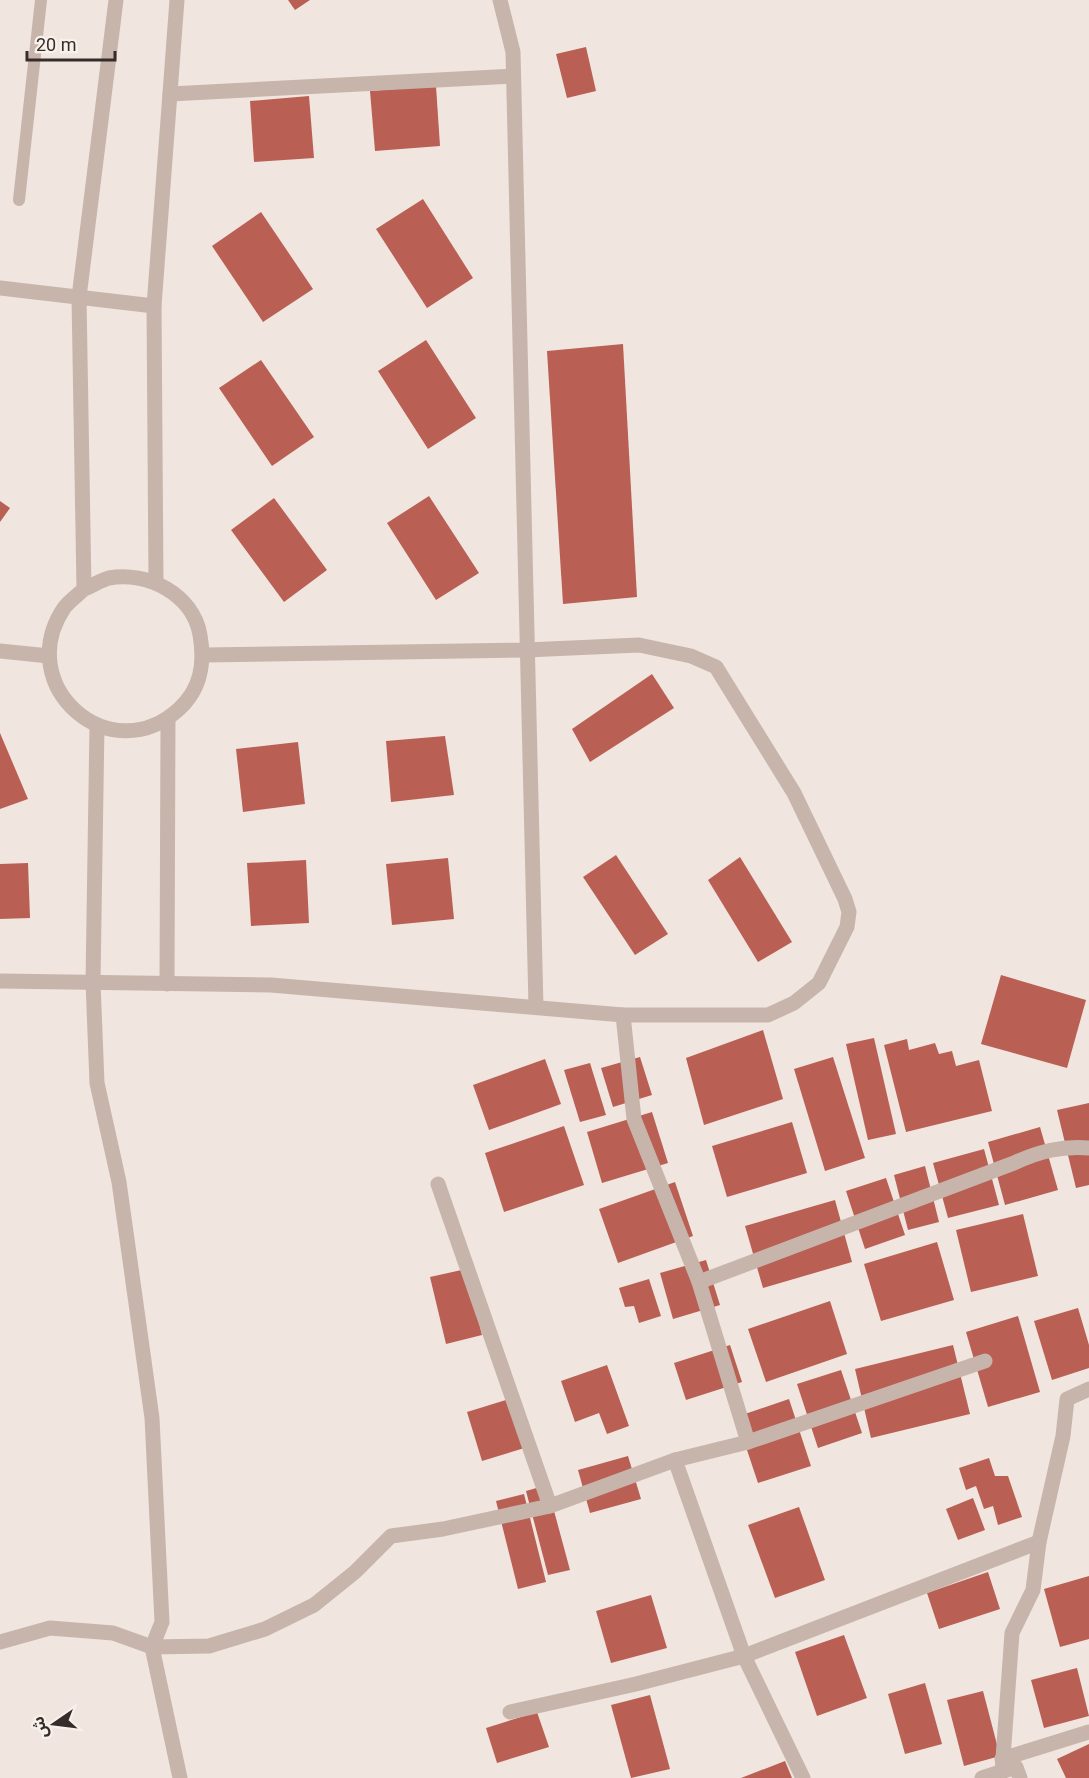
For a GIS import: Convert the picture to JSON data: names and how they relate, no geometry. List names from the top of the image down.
{
  "scale_bar": "20 m",
  "north": "left"
}
